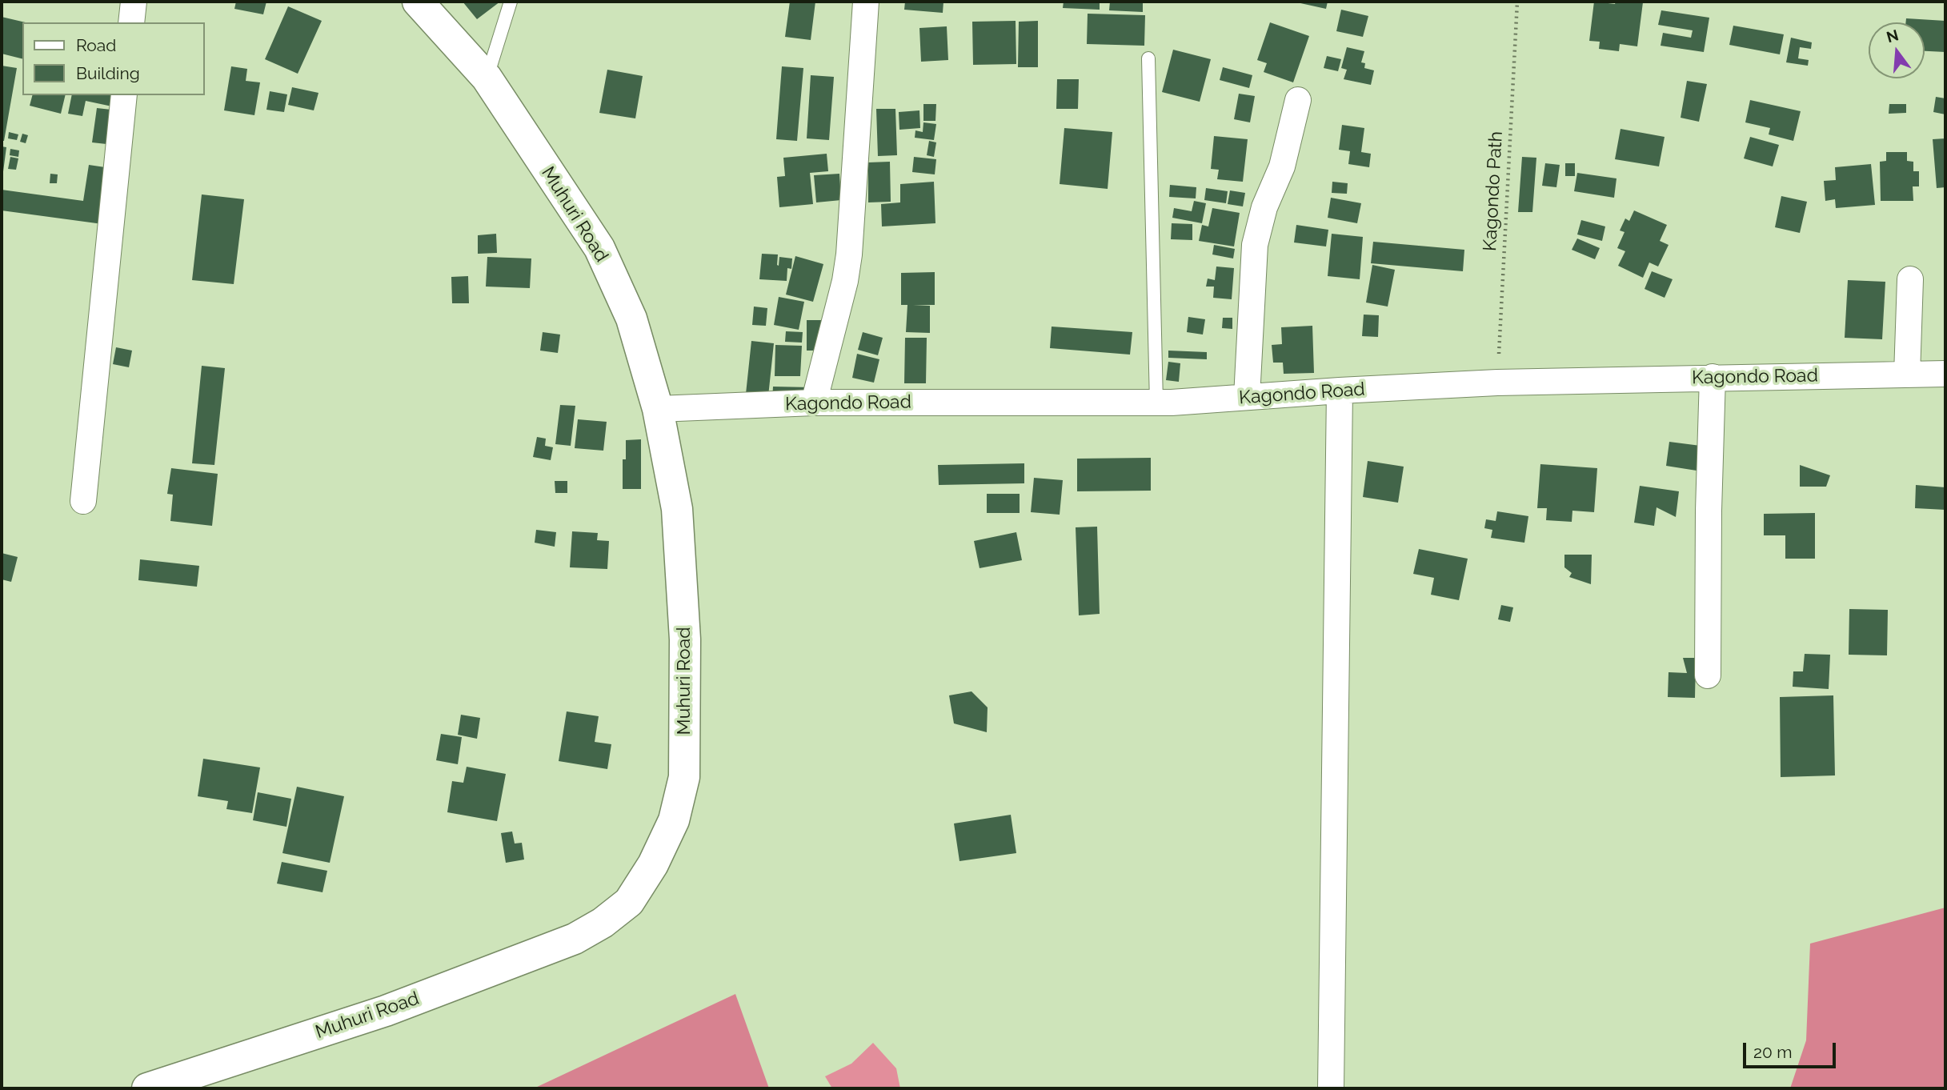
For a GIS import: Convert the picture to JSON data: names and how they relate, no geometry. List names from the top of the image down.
{
  "streets": {
    "main road": ["Muhuri Road"],
    "street": ["Kagondo Road"],
    "path": ["Kagondo Path"]
  },
  "crossings": [
    ["Kagondo Path", "Kagondo Road"],
    ["Muhuri Road", "Kagondo Road"]
  ],
  "legend": ["Road", "Building"],
  "scale_bar": "20 m",
  "north": "top"
}
